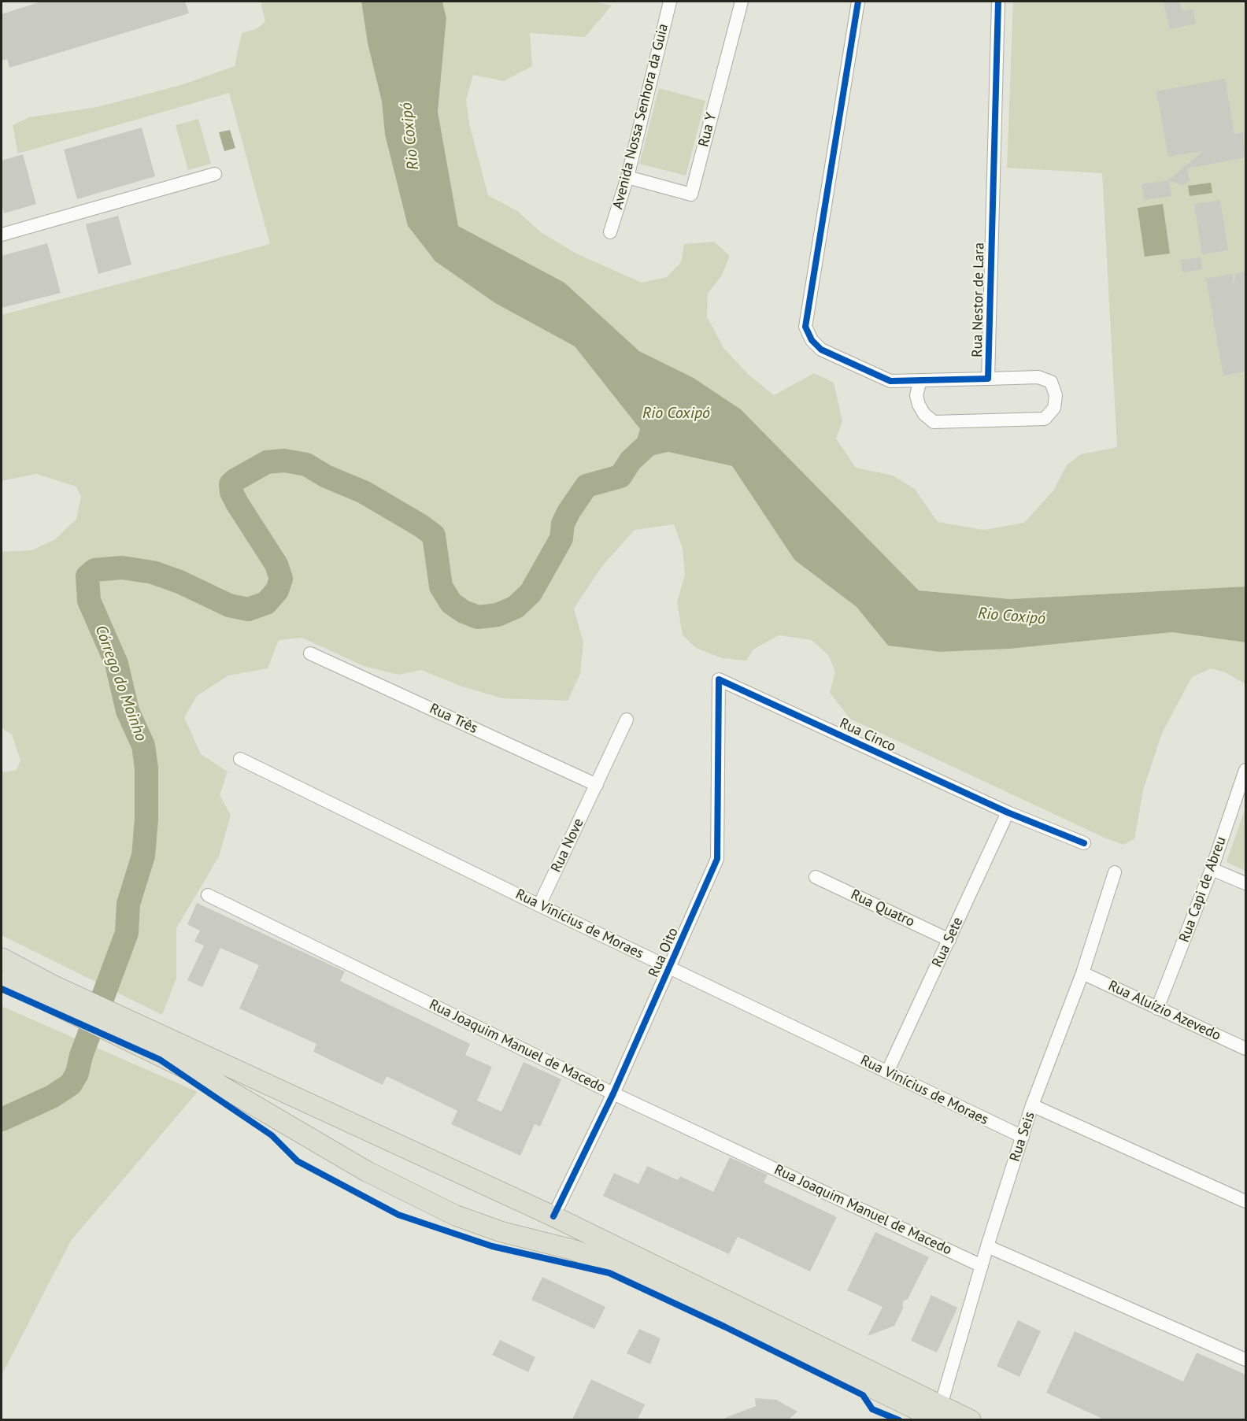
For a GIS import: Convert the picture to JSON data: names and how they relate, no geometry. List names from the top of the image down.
{
  "streets": {
    "street": [
      "Avenida Nossa Senhora da Guia",
      "Rua Y",
      "Rua Nestor de Lara",
      "Rua Três",
      "Rua Cinco",
      "Rua Nove",
      "Rua Capi de Abreu",
      "Rua Quatro",
      "Rua Vinícius de Moraes",
      "Rua Sete",
      "Rua Oito",
      "Rua Aluízio Azevedo",
      "Rua Joaquim Manuel de Macedo",
      "Rua Seis"
    ]
  },
  "crossings": [
    ["Avenida Nossa Senhora da Guia", "Rua Y"],
    ["Rua Três", "Rua Nove"],
    ["Rua Cinco", "Rua Sete"],
    ["Rua Cinco", "Rua Oito"],
    ["Rua Nove", "Rua Vinícius de Moraes"],
    ["Rua Capi de Abreu", "Rua Aluízio Azevedo"],
    ["Rua Quatro", "Rua Sete"],
    ["Rua Vinícius de Moraes", "Rua Sete"],
    ["Rua Vinícius de Moraes", "Rua Oito"],
    ["Rua Vinícius de Moraes", "Rua Seis"],
    ["Rua Oito", "Rua Joaquim Manuel de Macedo"],
    ["Rua Aluízio Azevedo", "Rua Seis"],
    ["Rua Joaquim Manuel de Macedo", "Rua Seis"]
  ],
  "water": ["Rio Coxipó", "Córrego do Moinho"]
}
